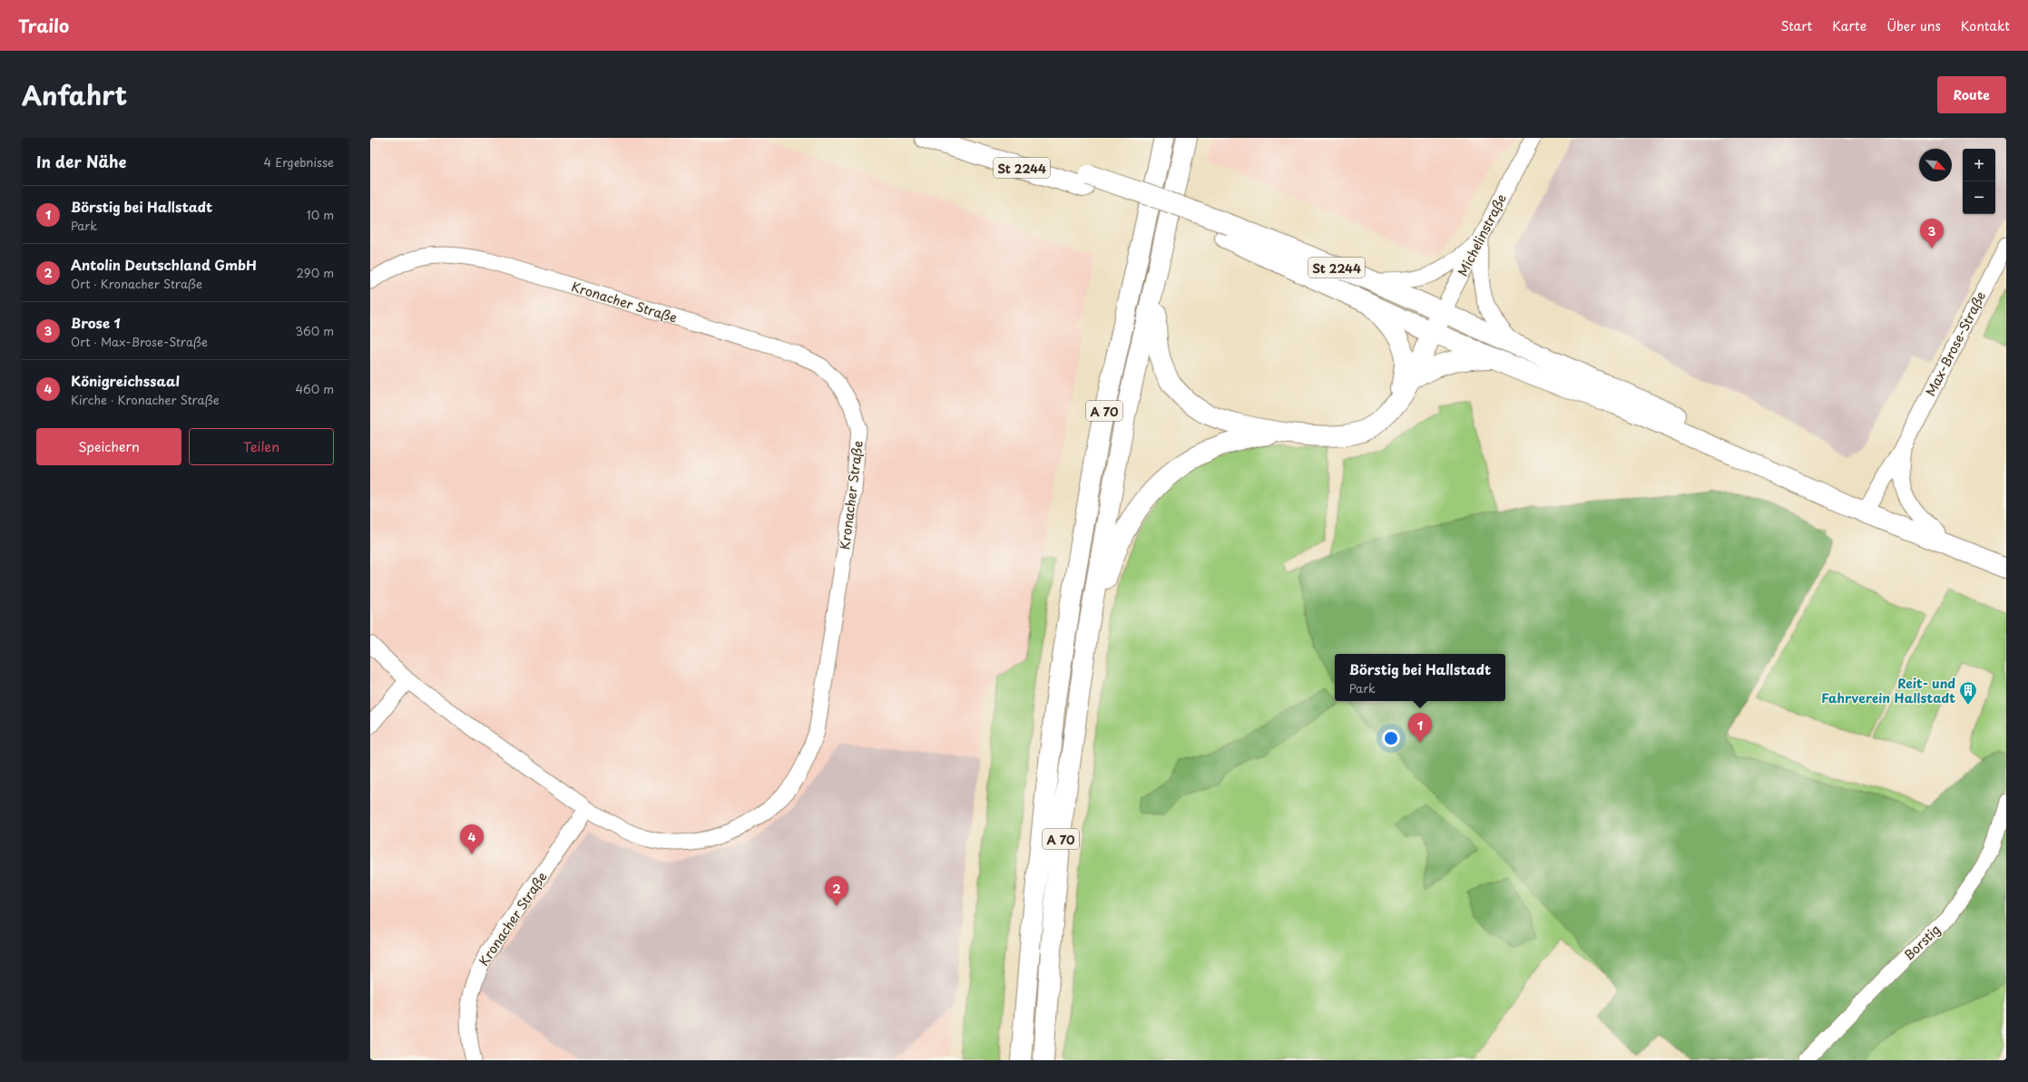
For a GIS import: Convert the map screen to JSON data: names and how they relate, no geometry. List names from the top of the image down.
{
  "streets": {
    "main road": ["St 2244", "Michelinstraße", "A 70"],
    "street": ["Kronacher Straße", "Max-Brose-Straße", "Borstig"]
  },
  "crossings": [
    ["St 2244", "Michelinstraße"],
    ["St 2244", "Max-Brose-Straße"]
  ],
  "places": {
    "building": ["Reit- und Fahrverein Hallstadt"]
  },
  "north": "bottom right",
  "page": {
    "header": "Trailo",
    "nav": [
      "Start",
      "Karte",
      "Über uns",
      "Kontakt"
    ],
    "title": "Anfahrt",
    "buttons": [
      "Route",
      ["Speichern", "Teilen"]
    ],
    "heading": ["In der Nähe", "4 Ergebnisse"],
    "map_buttons": ["+", "−"],
    "list": [
      {
        "mark": "1",
        "name": "Börstig bei Hallstadt",
        "note": "Park",
        "value": "10 m"
      },
      {
        "mark": "2",
        "name": "Antolin Deutschland GmbH",
        "note": "Ort · Kronacher Straße",
        "value": "290 m"
      },
      {
        "mark": "3",
        "name": "Brose 1",
        "note": "Ort · Max-Brose-Straße",
        "value": "360 m"
      },
      {
        "mark": "4",
        "name": "Königreichssaal",
        "note": "Kirche · Kronacher Straße",
        "value": "460 m"
      }
    ],
    "pins": [
      "3",
      "1",
      "4",
      "2"
    ],
    "popup": ["Börstig bei Hallstadt", "Park"]
  }
}
